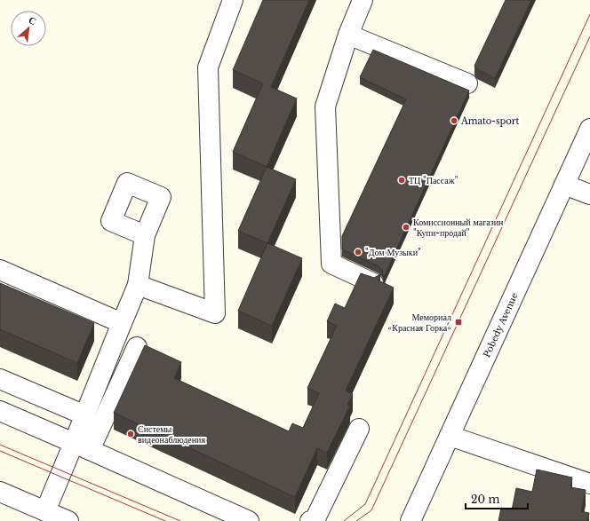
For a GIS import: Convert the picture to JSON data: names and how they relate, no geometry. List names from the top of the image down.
{
  "streets": {
    "street": ["Pobedy Avenue"]
  },
  "places": {
    "other": [
      "Amato-sport",
      "ТЦ \"Пассаж\"",
      "Комиссионный магазин \"Купи-продай\"",
      "\"Дом Музыки\"",
      "Системы видеонаблюдения"
    ],
    "transit": ["Мемориал «Красная Горка»"]
  },
  "scale_bar": "20 m",
  "north": "top right"
}
